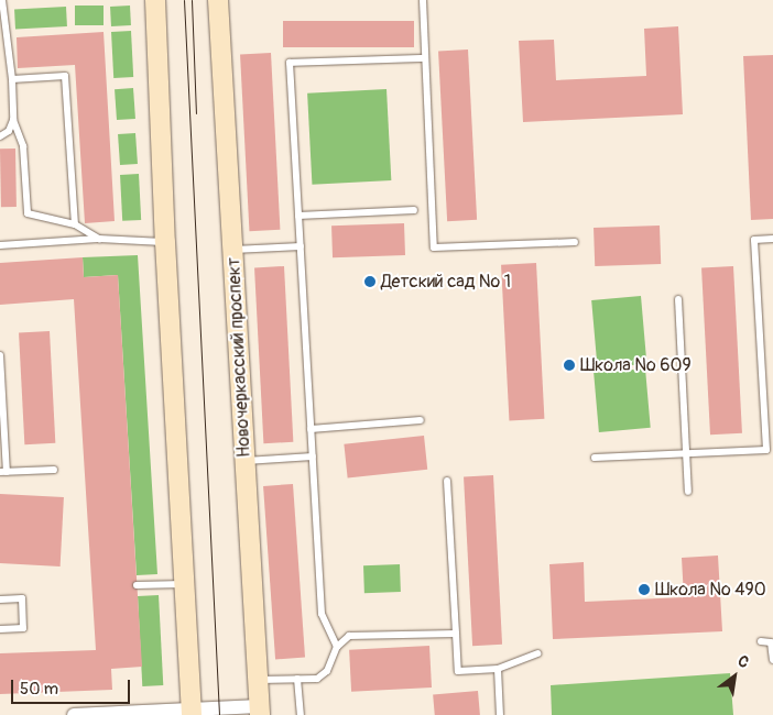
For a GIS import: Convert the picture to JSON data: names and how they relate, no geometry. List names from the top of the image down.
{
  "streets": {
    "main road": ["Новочеркасский проспект"]
  },
  "places": ["Детский сад № 1", "Школа № 609", "Школа № 490"],
  "scale_bar": "50 m",
  "north": "top right"
}
